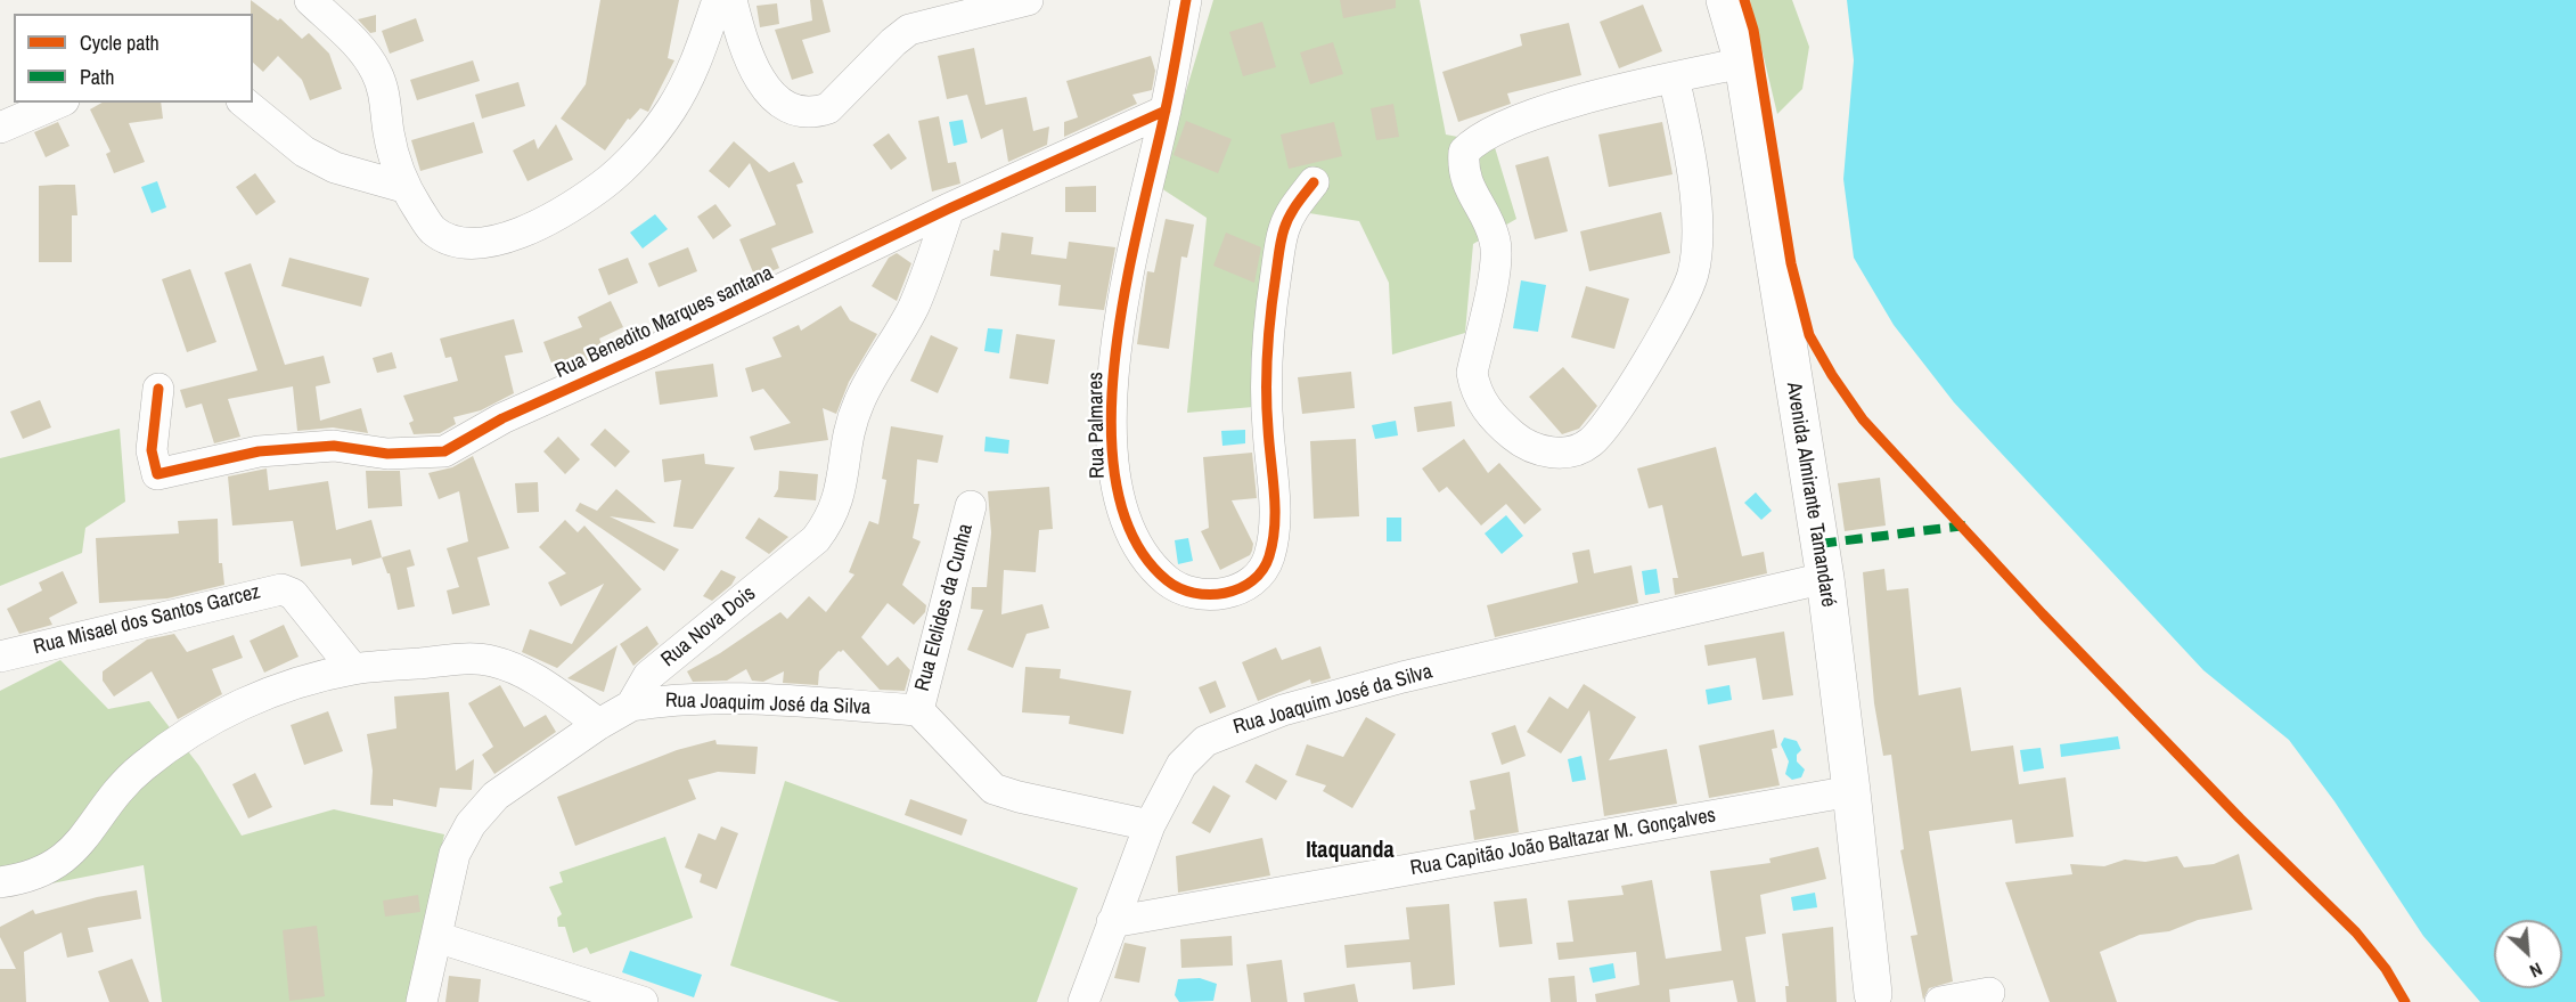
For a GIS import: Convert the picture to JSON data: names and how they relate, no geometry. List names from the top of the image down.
{
  "streets": {
    "main road": ["Avenida Almirante Tamandaré"],
    "street": [
      "Rua Benedito Marques santana",
      "Rua Palmares",
      "Rua Elclides da Cunha",
      "Rua Misael dos Santos Garcez",
      "Rua Nova Dois",
      "Rua Joaquim José da Silva",
      "Rua Capitão João Baltazar M. Gonçalves"
    ]
  },
  "crossings": [
    ["Rua Benedito Marques santana", "Rua Palmares"],
    ["Rua Benedito Marques santana", "Rua Nova Dois"],
    ["Avenida Almirante Tamandaré", "Rua Joaquim José da Silva"],
    ["Avenida Almirante Tamandaré", "Rua Capitão João Baltazar M. Gonçalves"],
    ["Rua Elclides da Cunha", "Rua Joaquim José da Silva"],
    ["Rua Nova Dois", "Rua Joaquim José da Silva"],
    ["Rua Joaquim José da Silva", "Rua Capitão João Baltazar M. Gonçalves"]
  ],
  "districts": ["Itaquanda"],
  "legend": ["Cycle path", "Path"],
  "north": "bottom right"
}
